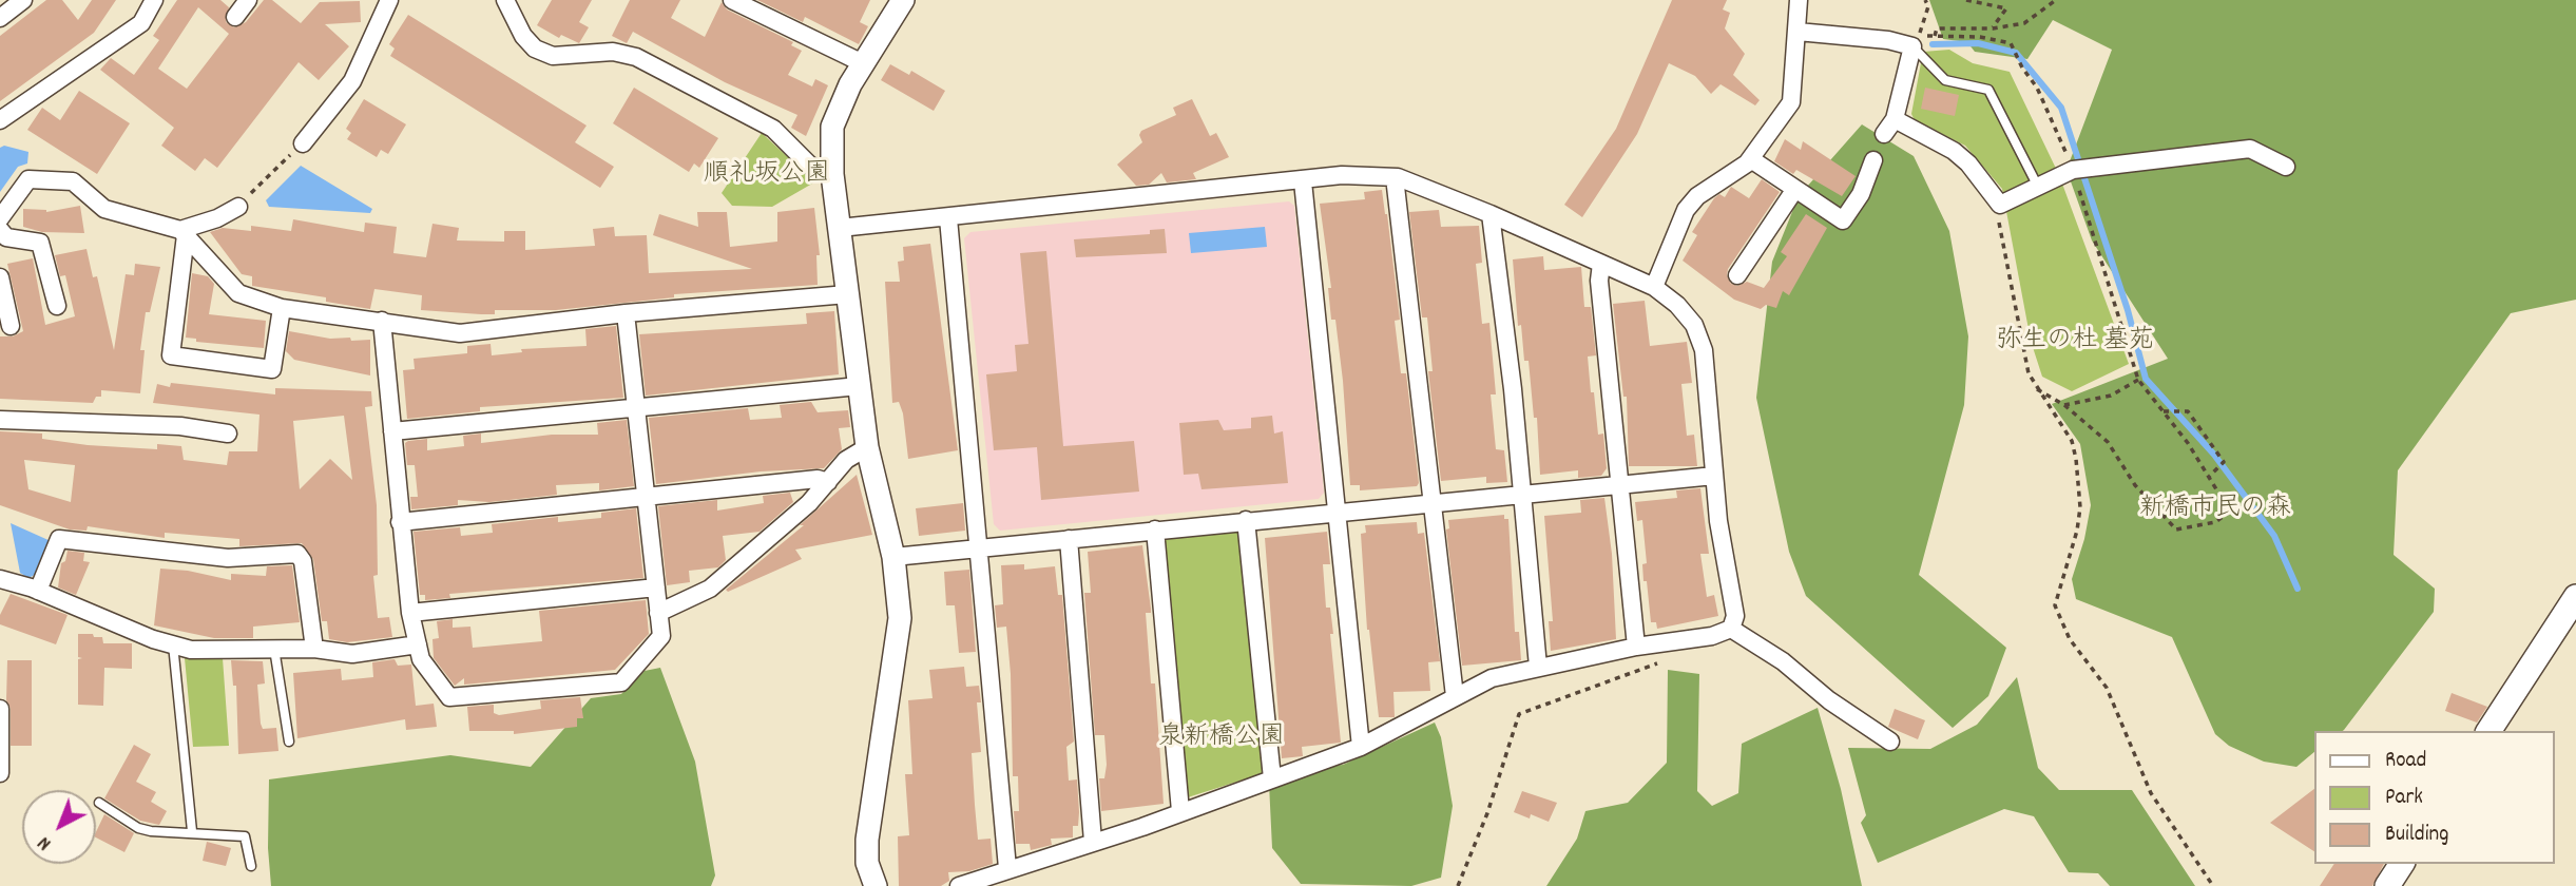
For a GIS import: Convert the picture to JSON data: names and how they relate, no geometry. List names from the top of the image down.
{
  "parks": [
    "順礼坂公園",
    "弥生の杜 墓苑",
    "新橋市民の森",
    "泉新橋公園"
  ],
  "legend": ["Road", "Park", "Building"],
  "north": "bottom left"
}
